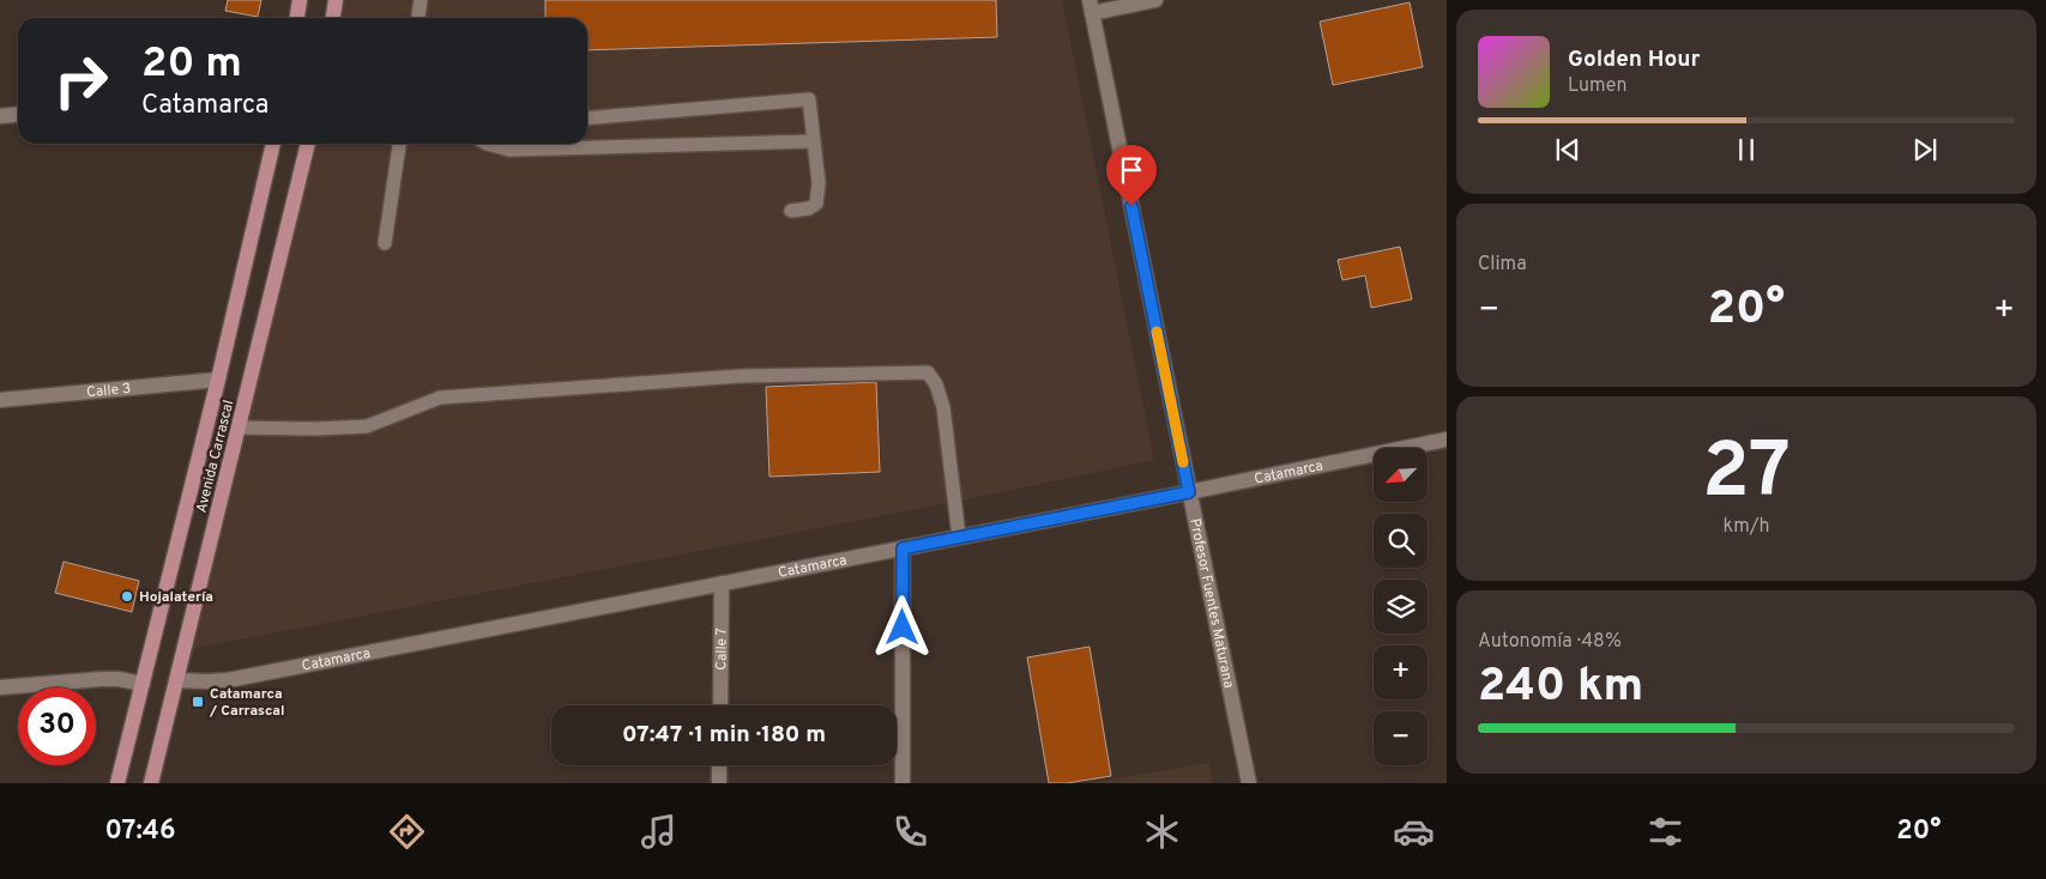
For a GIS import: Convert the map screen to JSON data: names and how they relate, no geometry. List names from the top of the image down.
{
  "streets": {
    "main road": ["Avenida Carrascal"],
    "street": [
      "Calle 3",
      "Catamarca",
      "Profesor Fuentes Maturana",
      "Calle 7"
    ]
  },
  "crossings": [
    ["Calle 3", "Avenida Carrascal"],
    ["Avenida Carrascal", "Catamarca"],
    ["Catamarca", "Profesor Fuentes Maturana"],
    ["Catamarca", "Calle 7"]
  ],
  "places": {
    "other": ["Hojalatería"],
    "transit": ["Catamarca / Carrascal"]
  },
  "north": "bottom left",
  "page": {
    "turn": ["20 m", "Catamarca"],
    "song": ["Golden Hour", "Lumen"],
    "tile": [
      "Clima",
      ["27", "km/h"],
      ["Autonomía · 48%", "240 km"]
    ],
    "heat": ["−", "20°", "+"],
    "map_buttons": ["+", "−"],
    "limit": "30",
    "trip": "07:47 · 1 min · 180 m",
    "tabs": ["07:46", "20°"]
  }
}
